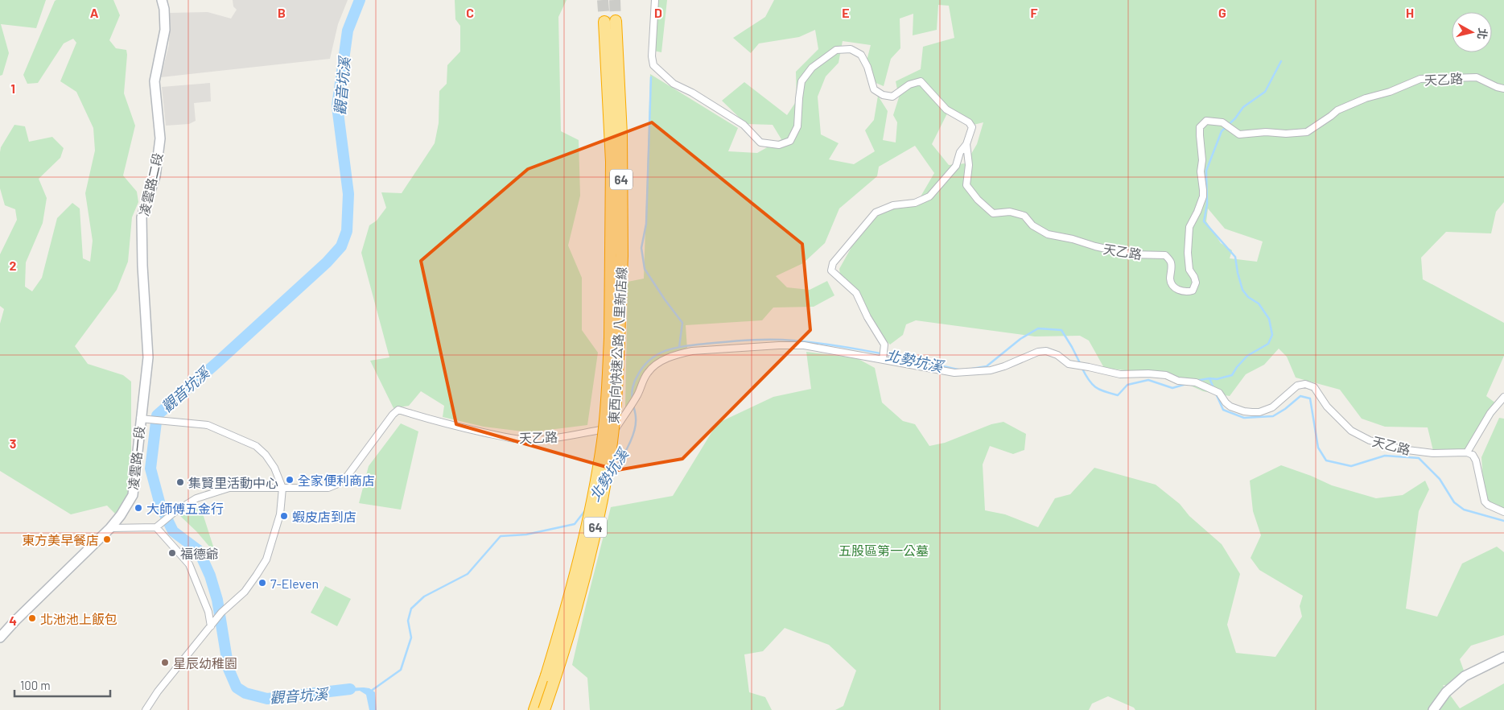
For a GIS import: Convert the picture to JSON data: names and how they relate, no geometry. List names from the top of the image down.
{
  "streets": {
    "highway": ["64", "東西向快速公路 八里新店線"],
    "street": ["天乙路", "凌雲路二段", "凌雲路一段"]
  },
  "crossings": [
    ["凌雲路二段", "凌雲路一段"]
  ],
  "water": ["觀音坑溪", "北勢坑溪"],
  "parks": ["五股區第一公墓"],
  "places": [
    "全家便利商店",
    "集賢里活動中心",
    "大師傅五金行",
    "蝦皮店到店",
    "東方美早餐店",
    "福德爺",
    "7-Eleven",
    "北池池上飯包",
    "星辰幼稚園"
  ],
  "scale_bar": "100 m",
  "north": "right",
  "grid": {
    "columns": [
      "A",
      "B",
      "C",
      "D",
      "E",
      "F",
      "G",
      "H"
    ],
    "rows": [
      "1",
      "2",
      "3",
      "4"
    ]
  }
}
